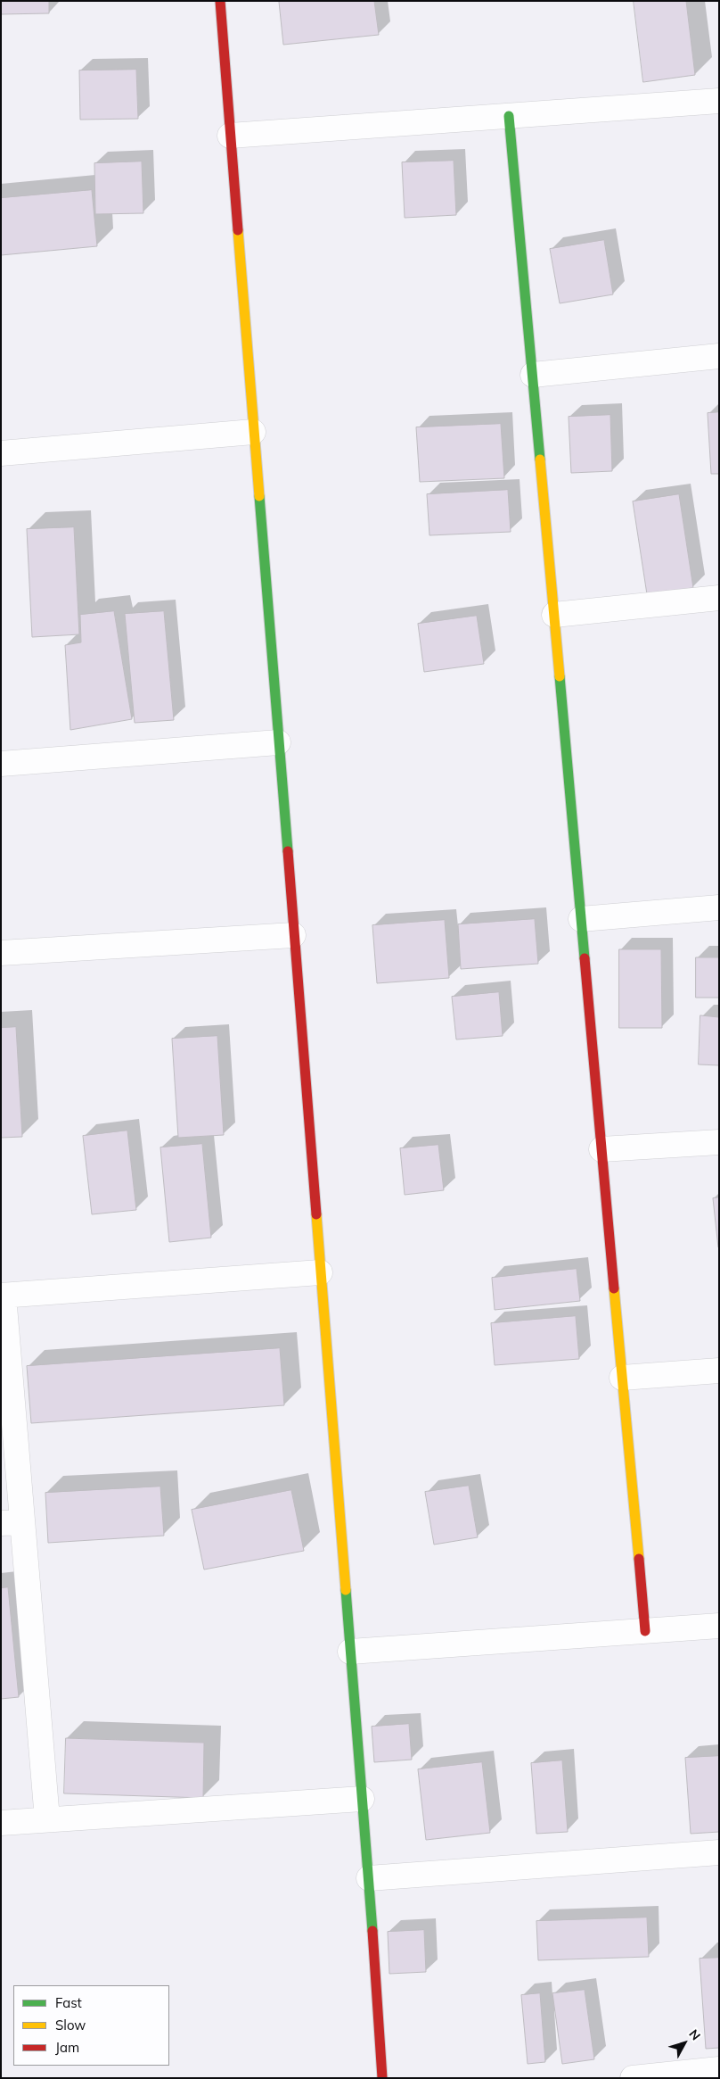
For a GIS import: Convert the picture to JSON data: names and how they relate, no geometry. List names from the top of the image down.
{
  "legend": ["Fast", "Slow", "Jam"],
  "north": "top right"
}
